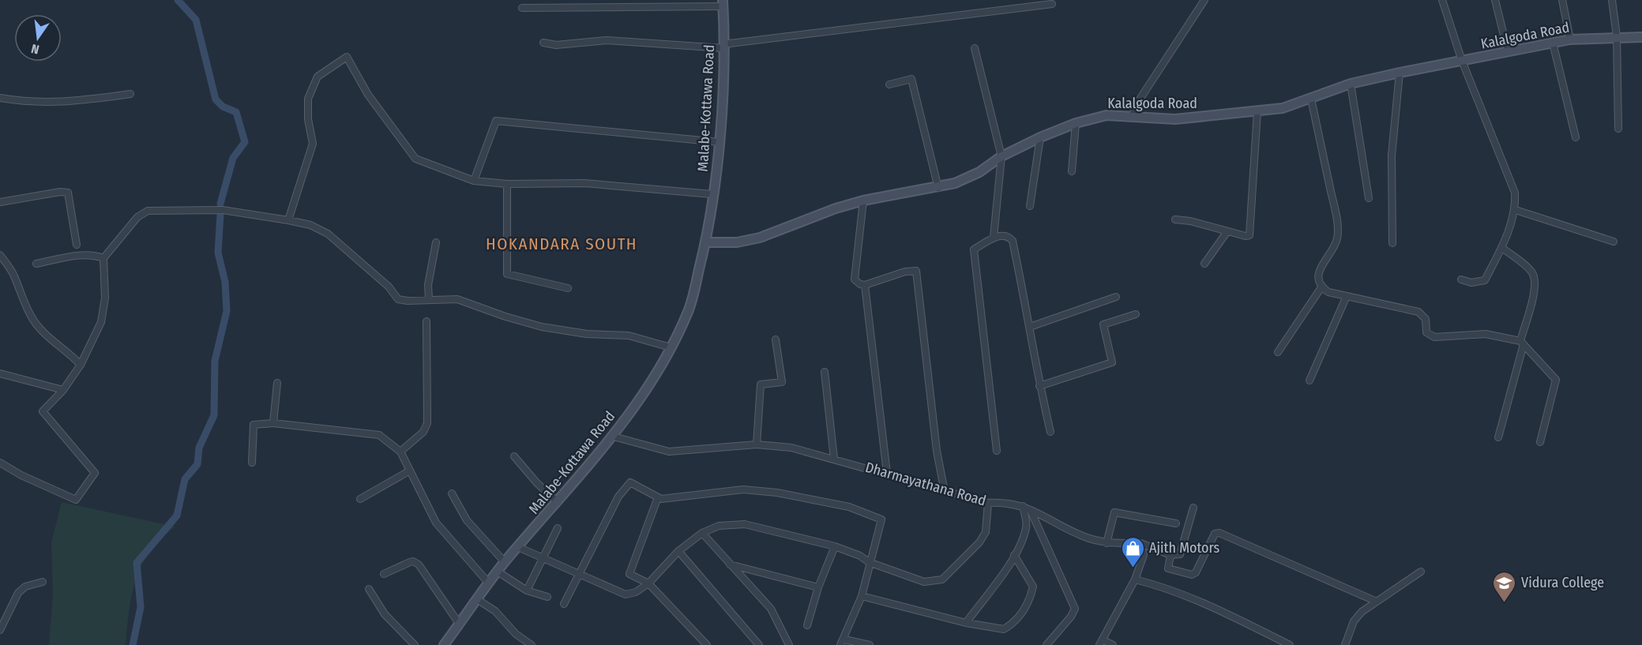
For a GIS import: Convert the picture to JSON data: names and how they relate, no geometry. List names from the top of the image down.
{
  "streets": {
    "street": ["Kalalgoda Road", "Malabe-Kottawa Road", "Dharmayathana Road"]
  },
  "crossings": [
    ["Kalalgoda Road", "Malabe-Kottawa Road"],
    ["Malabe-Kottawa Road", "Dharmayathana Road"]
  ],
  "districts": ["HOKANDARA SOUTH"],
  "places": {
    "shop": ["Ajith Motors"],
    "school or university": ["Vidura College"]
  },
  "north": "bottom"
}
